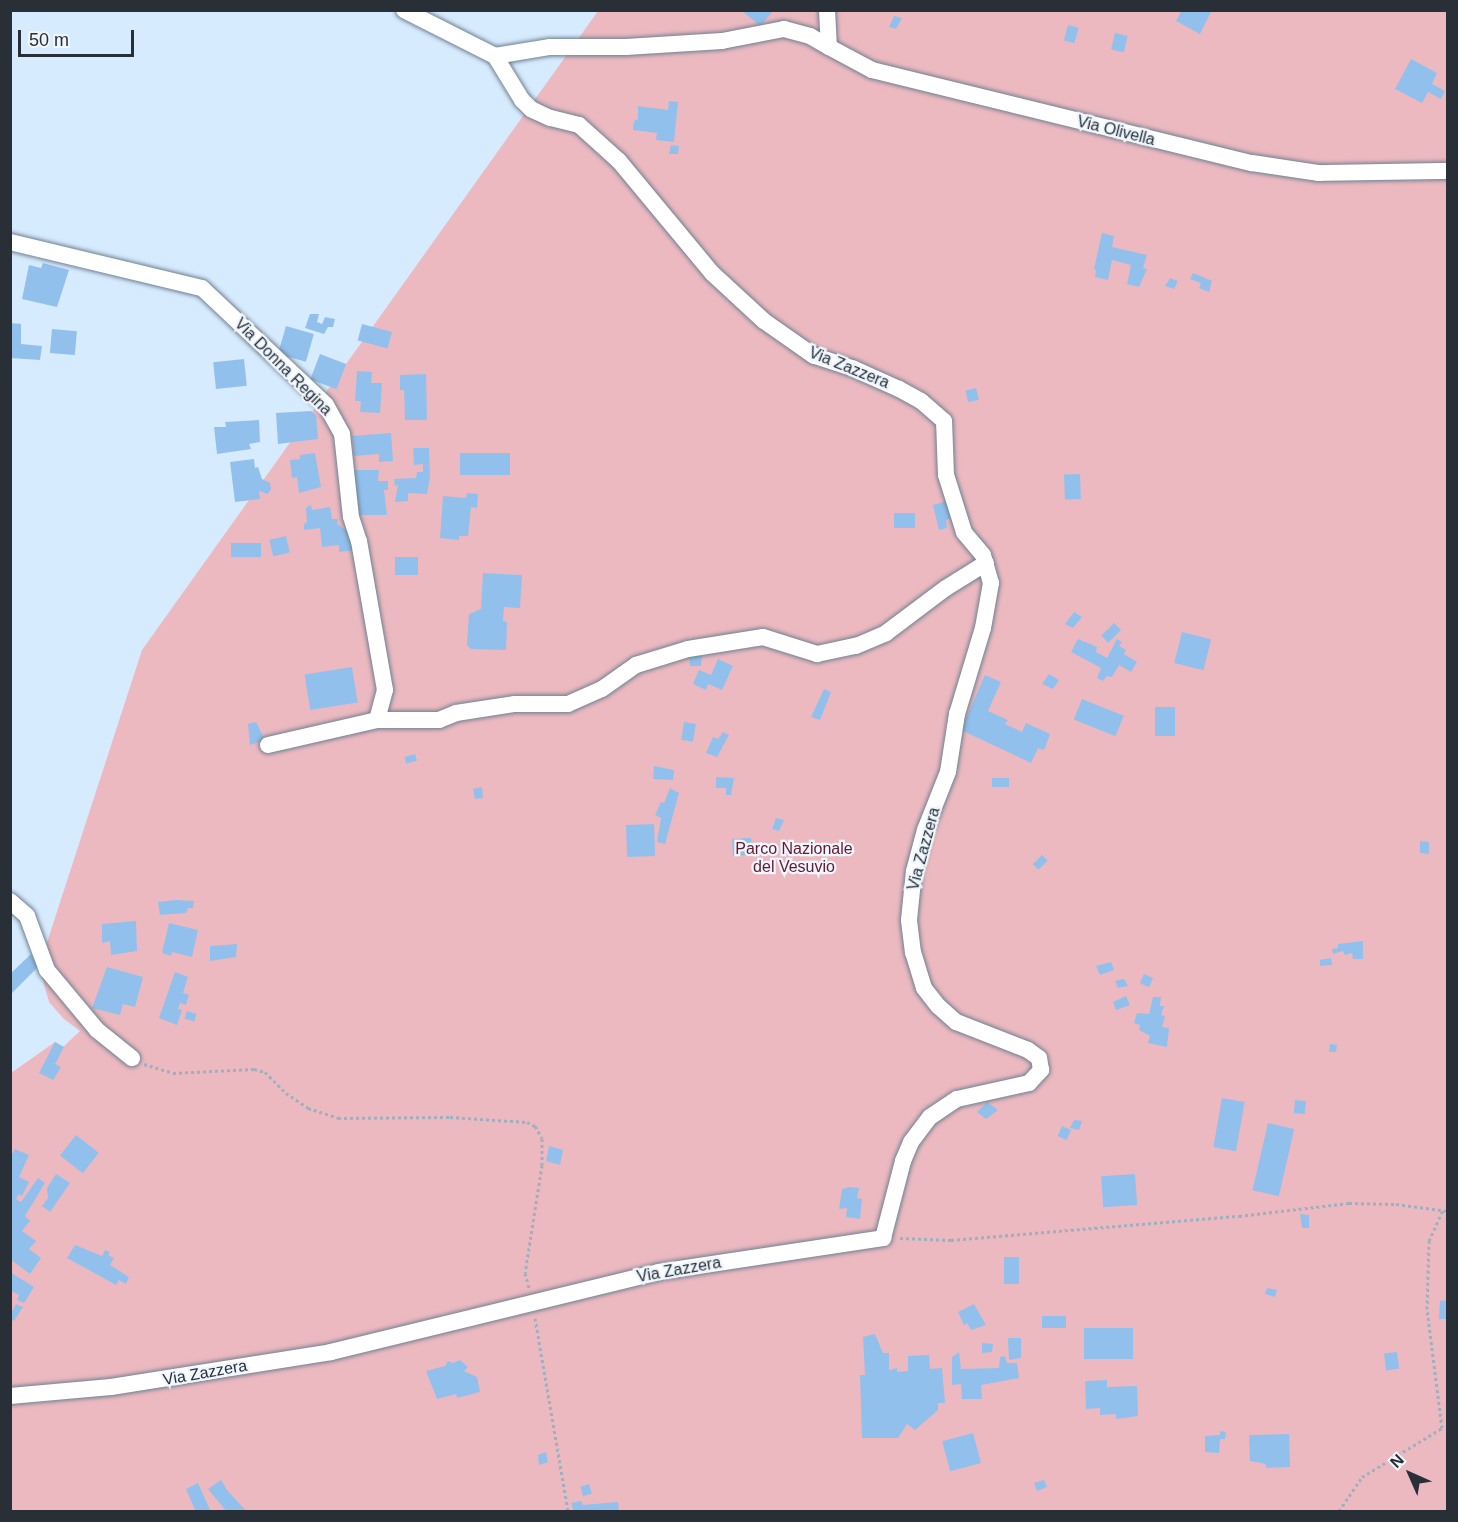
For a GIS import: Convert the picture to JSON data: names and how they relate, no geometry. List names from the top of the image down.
{
  "streets": {
    "street": ["Via Olivella", "Via Donna Regina", "Via Zazzera"]
  },
  "crossings": [
    ["Via Olivella", "Via Zazzera"]
  ],
  "parks": ["Parco Nazionale del Vesuvio"],
  "scale_bar": "50 m",
  "north": "top left"
}
